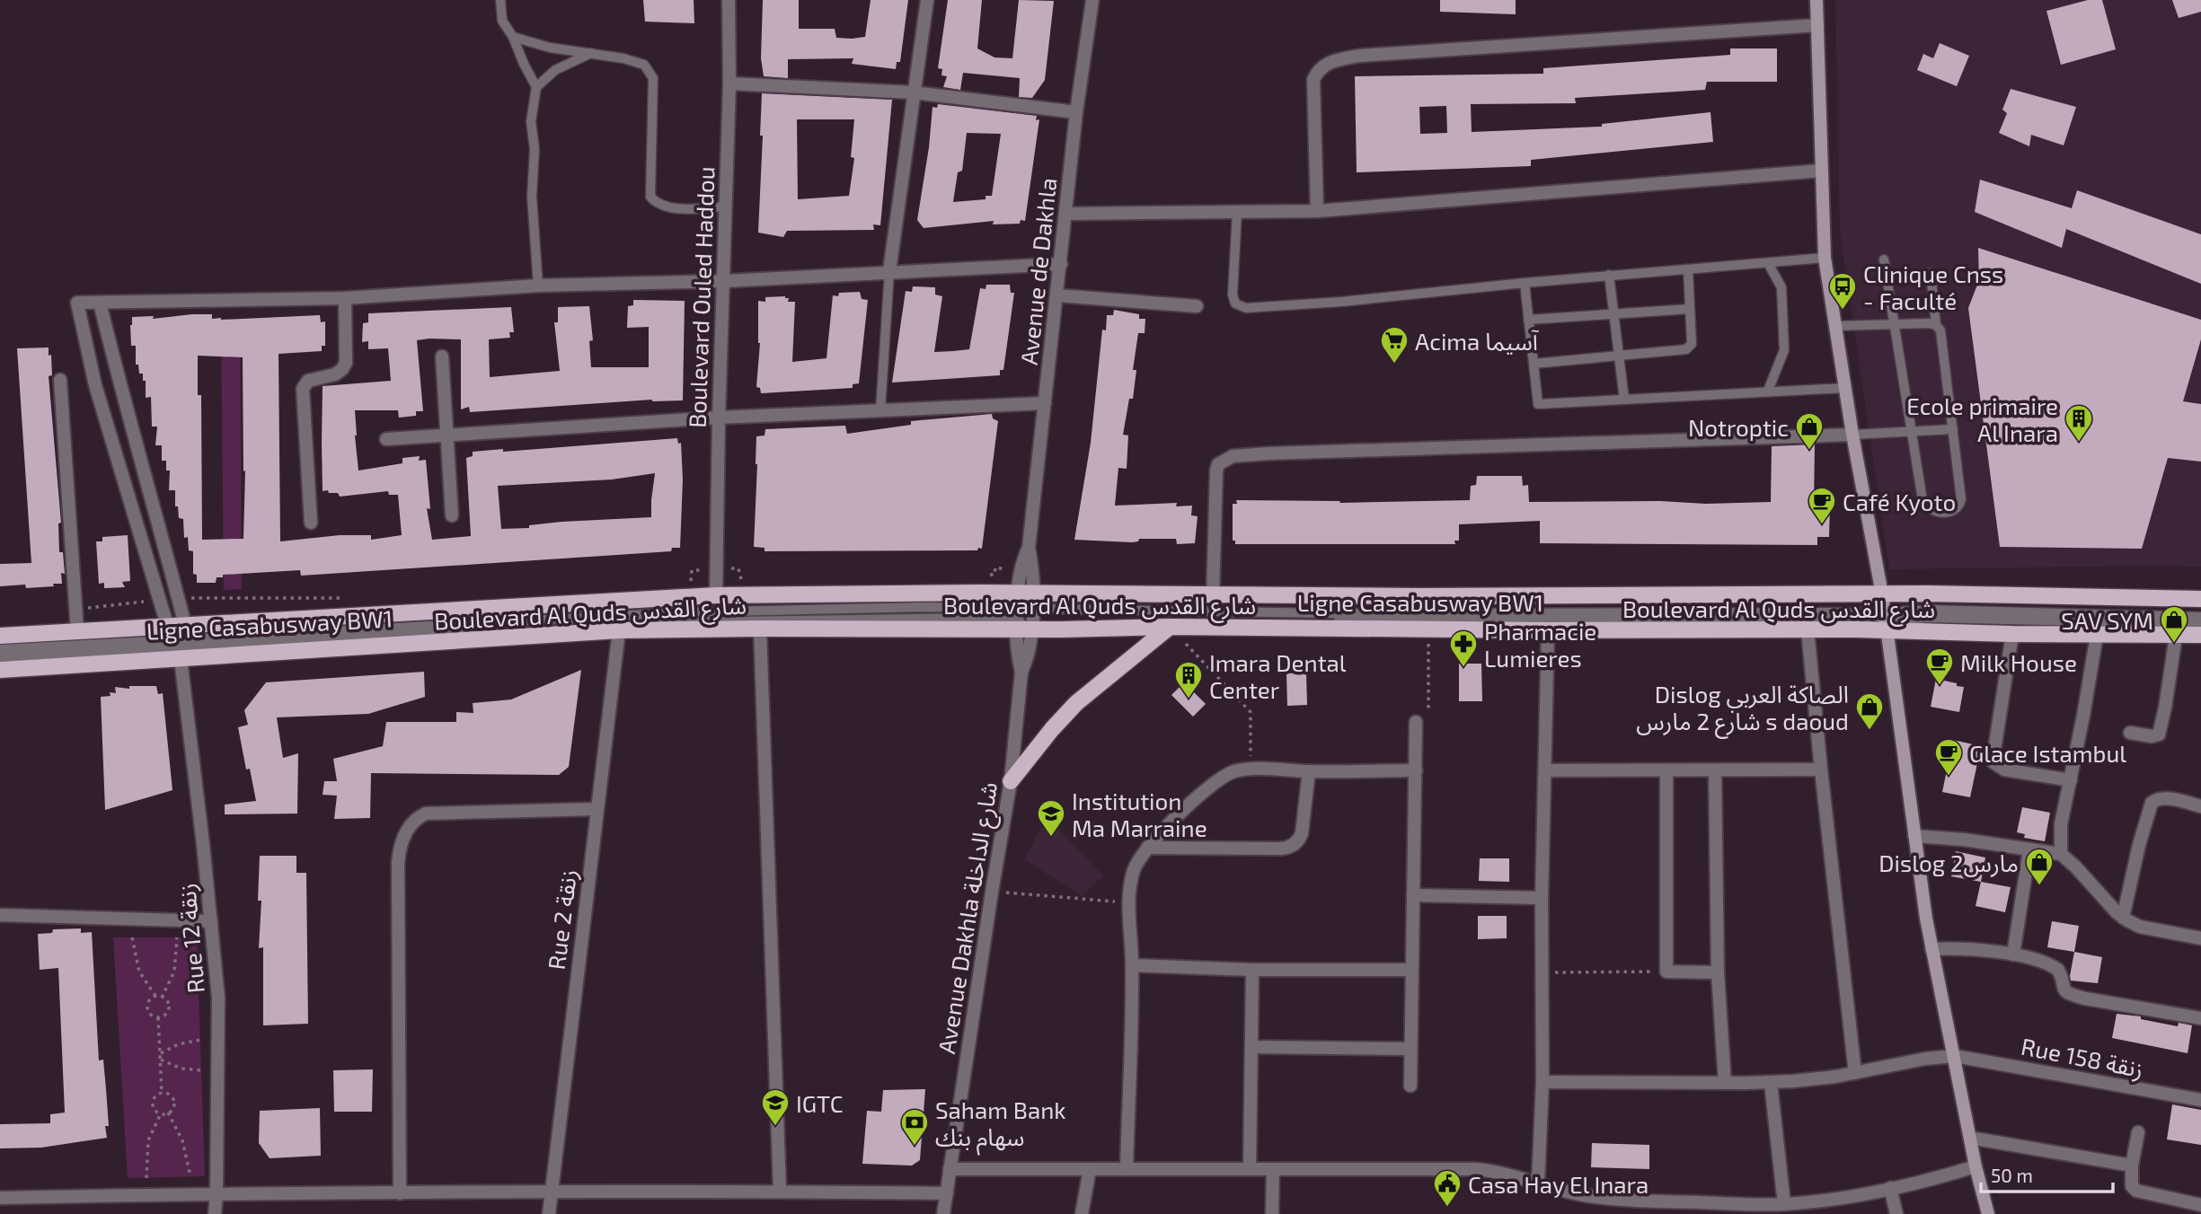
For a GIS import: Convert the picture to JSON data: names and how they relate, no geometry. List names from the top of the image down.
{
  "streets": {
    "main road": ["Boulevard Al Quds شارع القدس"],
    "street": [
      "Avenue de Dakhla",
      "Boulevard Ouled Haddou",
      "Avenue Dakhla شارع الداخلة",
      "Rue 2 زنقة",
      "Rue 12 زنقة",
      "Rue 158 زنقة"
    ],
    "lane": ["Ligne Casabusway BW1"]
  },
  "crossings": [
    ["Avenue de Dakhla", "Ligne Casabusway BW1"],
    ["Avenue de Dakhla", "Boulevard Al Quds شارع القدس"],
    ["Avenue de Dakhla", "Avenue Dakhla شارع الداخلة"],
    ["Boulevard Ouled Haddou", "Boulevard Al Quds شارع القدس"],
    ["Ligne Casabusway BW1", "Boulevard Al Quds شارع القدس"],
    ["Ligne Casabusway BW1", "Avenue Dakhla شارع الداخلة"],
    ["Ligne Casabusway BW1", "Rue 12 زنقة"],
    ["Boulevard Al Quds شارع القدس", "Avenue Dakhla شارع الداخلة"],
    ["Boulevard Al Quds شارع القدس", "Rue 2 زنقة"],
    ["Boulevard Al Quds شارع القدس", "Rue 12 زنقة"]
  ],
  "places": {
    "bus stop": ["Clinique Cnss - Faculté"],
    "supermarket": ["Acima آسيما"],
    "building": ["Ecole primaire Al Inara", "Imara Dental Center"],
    "shop": [
      "Notroptic",
      "SAV SYM",
      "Dislog الصاكة العربي شارع 2 مارس s daoud",
      "Dislog 2مارس"
    ],
    "cafe": ["Café Kyoto", "Milk House", "Glace Istambul"],
    "pharmacy": ["Pharmacie Lumieres"],
    "school or university": ["Institution Ma Marraine", "IGTC"],
    "bank": ["Saham Bank سهام بنك"],
    "public building": ["Casa Hay El Inara"]
  },
  "scale_bar": "50 m"
}
